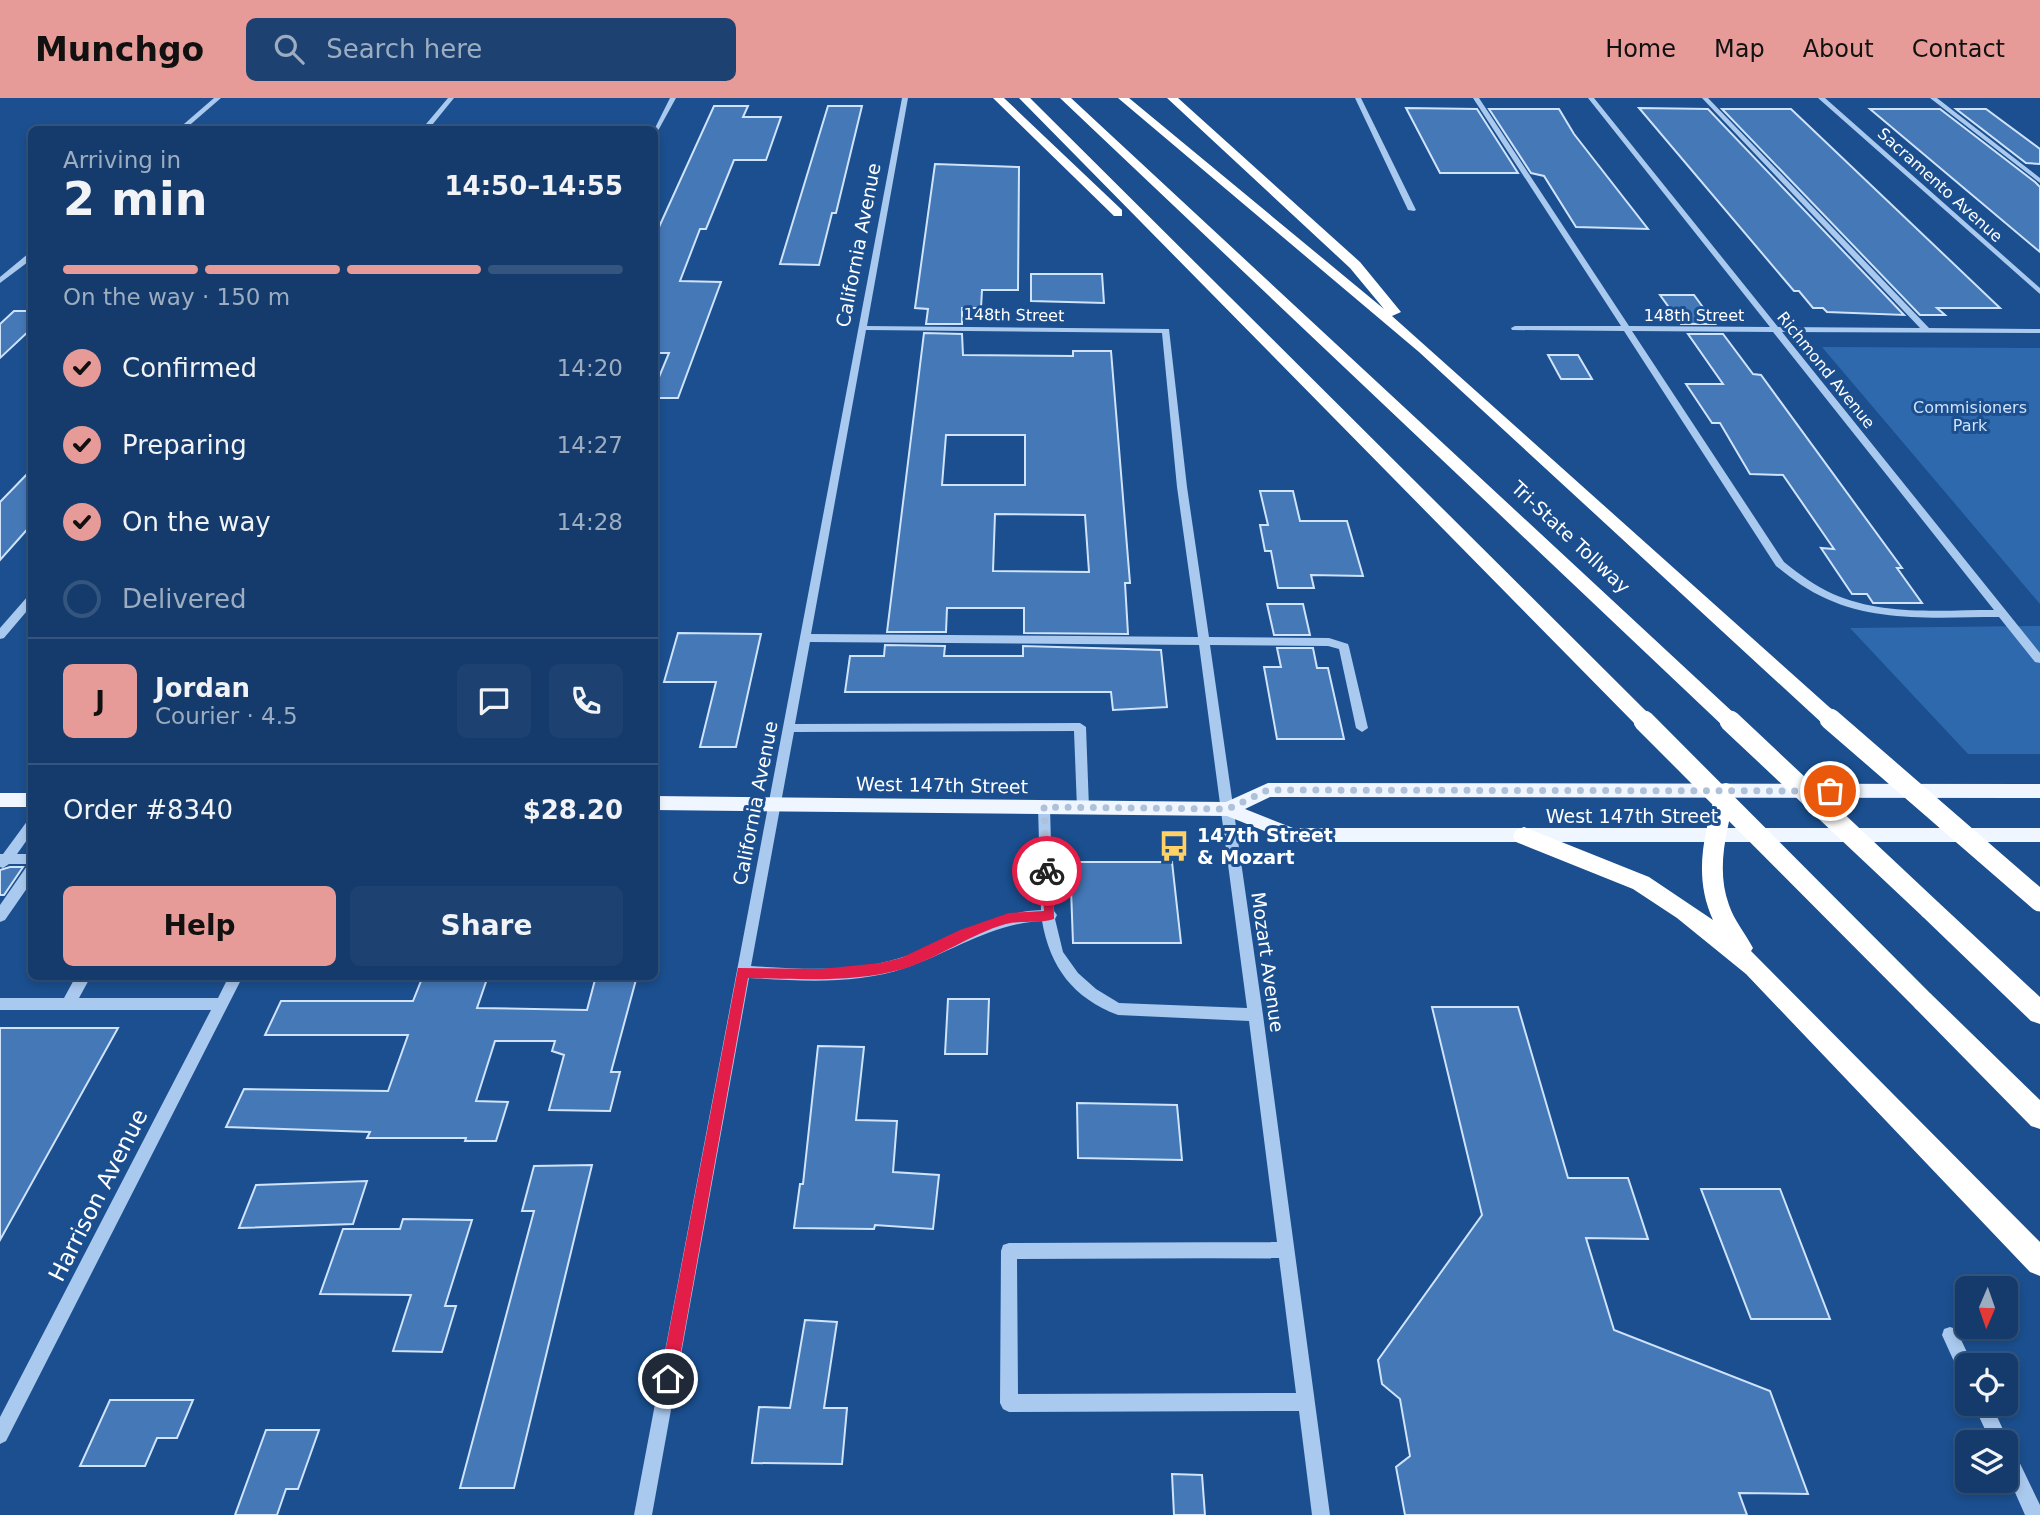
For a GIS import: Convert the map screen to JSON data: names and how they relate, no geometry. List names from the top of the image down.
{
  "streets": {
    "highway": ["Tri-State Tollway"],
    "main road": ["West 147th Street"],
    "street": [
      "Sacramento Avenue",
      "California Avenue",
      "148th Street",
      "Richmond Avenue",
      "Mozart Avenue",
      "Harrison Avenue"
    ]
  },
  "crossings": [
    ["California Avenue", "148th Street"],
    ["California Avenue", "West 147th Street"],
    ["148th Street", "Richmond Avenue"],
    ["148th Street", "Mozart Avenue"],
    ["West 147th Street", "Mozart Avenue"]
  ],
  "parks": ["Commisioners Park"],
  "places": {
    "bus stop": ["147th Street & Mozart"]
  },
  "north": "bottom",
  "page": {
    "header": "Munchgo",
    "search": "Search here",
    "nav": [
      "Home",
      "Map",
      "About",
      "Contact"
    ],
    "heading": ["2 min", "Arriving in", "14:50–14:55"],
    "panel": [
      "Jordan",
      "Courier · 4.5",
      "Order #8340",
      "$28.20"
    ],
    "bar": "On the way · 150 m",
    "list": [
      ["Confirmed", "14:20"],
      ["Preparing", "14:27"],
      ["On the way", "14:28"],
      "Delivered"
    ],
    "round": "J",
    "buttons": ["Help", "Share"]
  }
}
